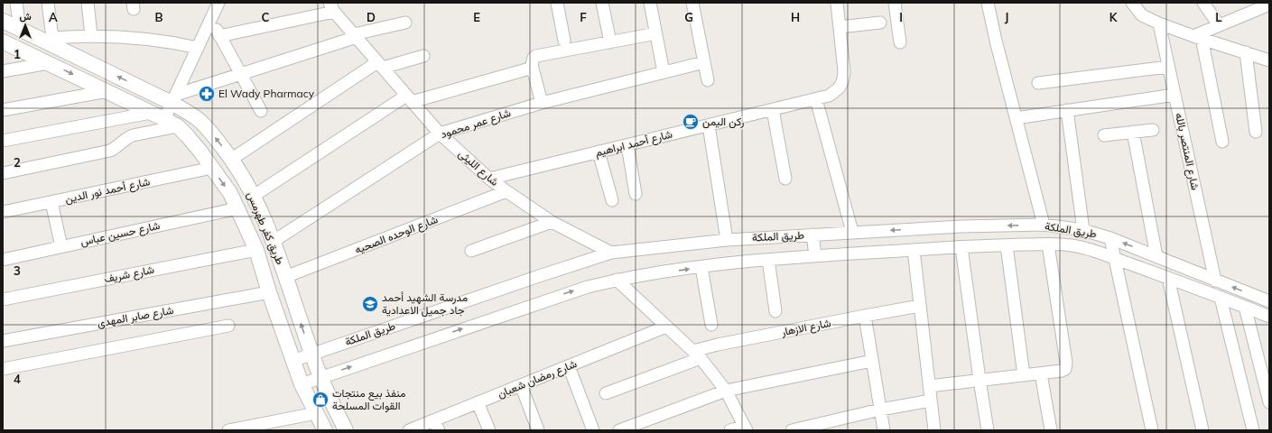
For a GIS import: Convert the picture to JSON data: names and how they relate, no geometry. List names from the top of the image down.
{
  "streets": {
    "street": [
      "شارع عمر محمود",
      "شارع أحمد ابراهيم",
      "شارع المنتصر بالله",
      "شارع الليثى",
      "شارع أحمد نور الدين",
      "طريق كفر طهرمس",
      "طريق الملكة",
      "شارع حسين عباس",
      "شارع الوحده الصحيه",
      "شارع شريف",
      "شارع صابر المهدى",
      "شارع الازهار",
      "شارع رمضان شعبان"
    ]
  },
  "crossings": [
    ["شارع عمر محمود", "شارع الليثى"],
    ["شارع عمر محمود", "طريق كفر طهرمس"],
    ["شارع أحمد ابراهيم", "شارع الليثى"],
    ["شارع المنتصر بالله", "طريق الملكة"],
    ["شارع الليثى", "طريق الملكة"],
    ["شارع الليثى", "شارع الوحده الصحيه"],
    ["شارع أحمد نور الدين", "طريق كفر طهرمس"],
    ["طريق كفر طهرمس", "طريق الملكة"],
    ["طريق كفر طهرمس", "شارع حسين عباس"],
    ["طريق كفر طهرمس", "شارع الوحده الصحيه"],
    ["طريق كفر طهرمس", "شارع شريف"],
    ["طريق كفر طهرمس", "شارع صابر المهدى"]
  ],
  "places": {
    "pharmacy": ["El Wady Pharmacy"],
    "cafe": ["ركن اليمن"],
    "school or university": ["مدرسة الشهيد أحمد جاد جميل الاعدادية"],
    "shop": ["منفذ بيع منتجات القوات المسلحة"]
  },
  "north": "top",
  "grid": {
    "columns": [
      "A",
      "B",
      "C",
      "D",
      "E",
      "F",
      "G",
      "H",
      "I",
      "J",
      "K",
      "L"
    ],
    "rows": [
      "1",
      "2",
      "3",
      "4"
    ]
  }
}
